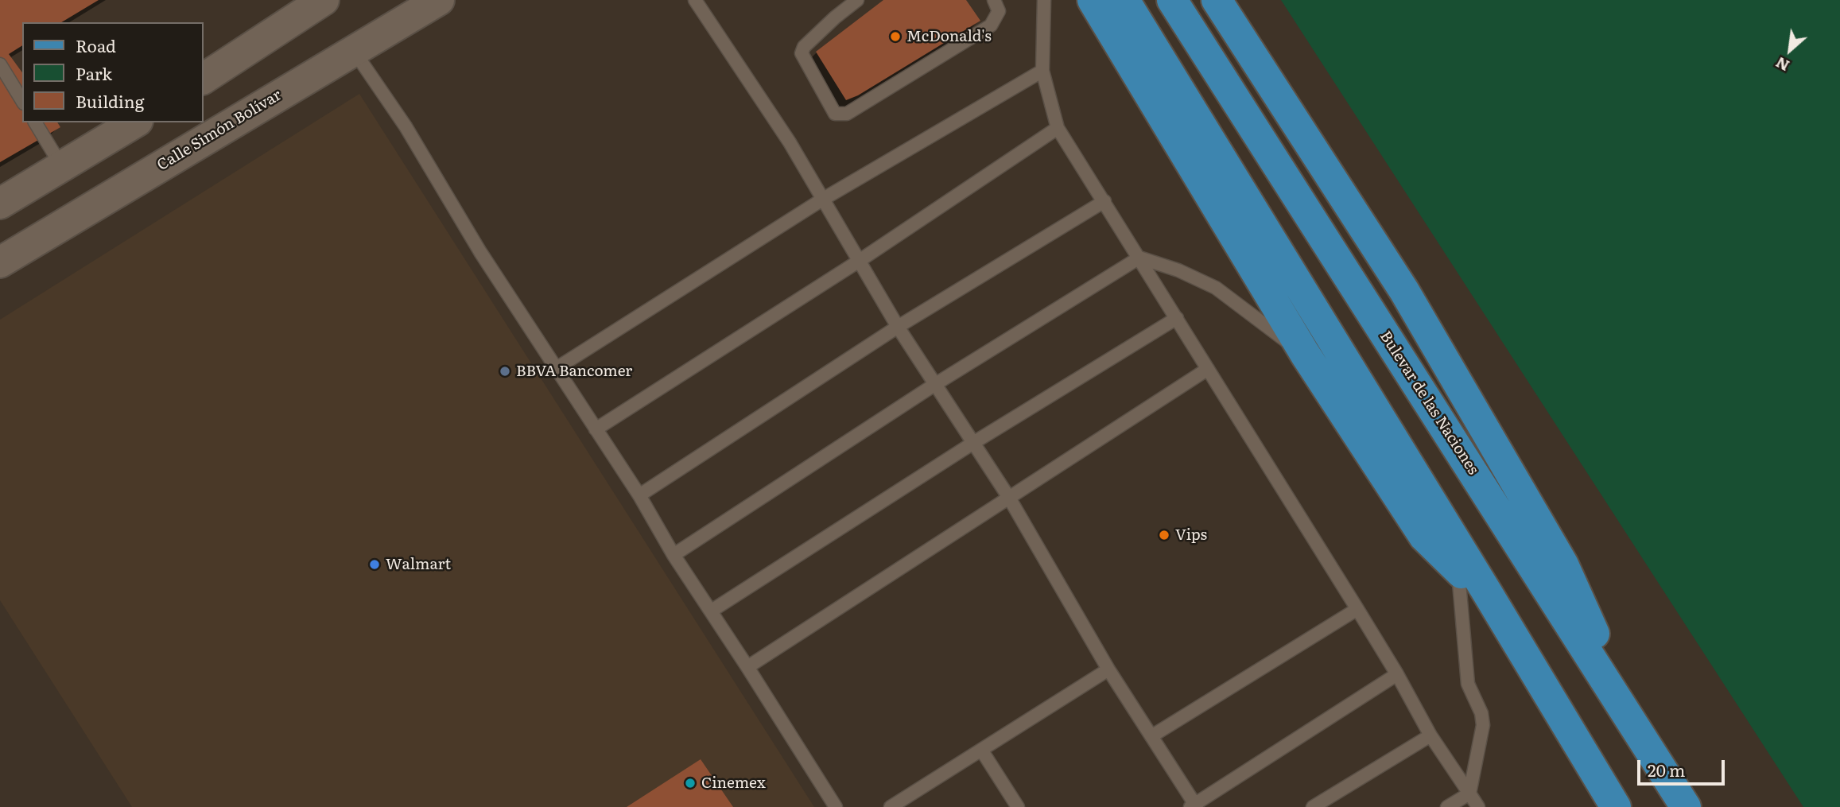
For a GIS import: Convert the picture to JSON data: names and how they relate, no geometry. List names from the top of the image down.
{
  "streets": {
    "main road": ["Calle Simón Bolívar", "Bulevar de las Naciones"]
  },
  "places": [
    "McDonald's",
    "BBVA Bancomer",
    "Vips",
    "Walmart",
    "Cinemex"
  ],
  "legend": ["Road", "Park", "Building"],
  "scale_bar": "20 m",
  "north": "bottom left"
}
